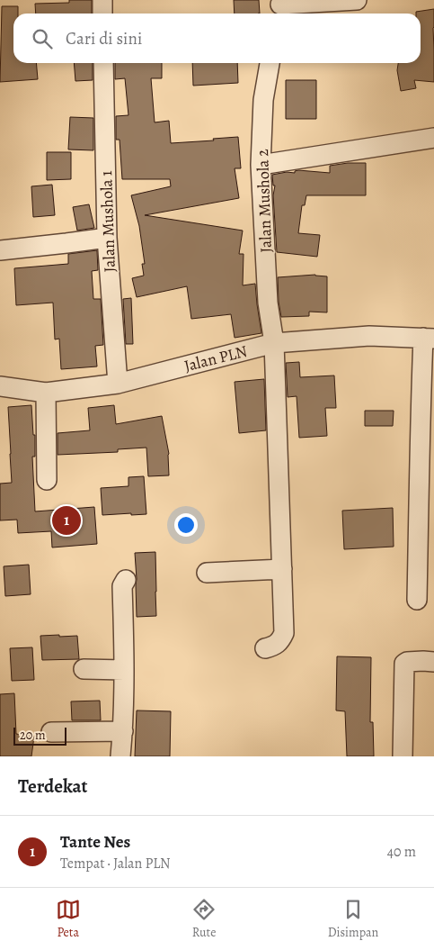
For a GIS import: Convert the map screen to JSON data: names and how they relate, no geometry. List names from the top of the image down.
{
  "streets": {
    "street": ["Jalan Mushola 2", "Jalan Mushola 1", "Jalan PLN"]
  },
  "crossings": [
    ["Jalan Mushola 2", "Jalan PLN"],
    ["Jalan Mushola 1", "Jalan PLN"]
  ],
  "scale_bar": "20 m",
  "page": {
    "search": "Cari di sini",
    "pins": "1",
    "scale": "20 m",
    "heading": "Terdekat",
    "list": [
      {
        "mark": "1",
        "name": "Tante Nes",
        "note": "Tempat · Jalan PLN",
        "value": "40 m"
      }
    ],
    "nav": ["Peta", "Rute", "Disimpan"]
  }
}
